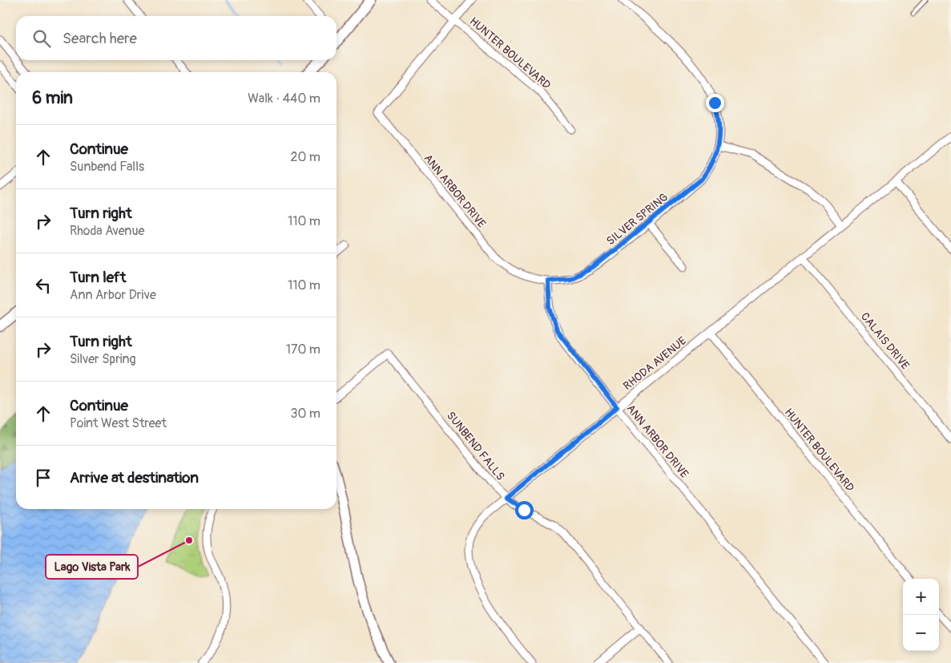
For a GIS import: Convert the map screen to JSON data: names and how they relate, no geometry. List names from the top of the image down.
{
  "streets": {
    "street": [
      "HUNTER BOULEVARD",
      "ANN ARBOR DRIVE",
      "SILVER SPRING",
      "CALAIS DRIVE",
      "RHODA AVENUE",
      "SUNBEND FALLS"
    ]
  },
  "crossings": [
    ["HUNTER BOULEVARD", "ANN ARBOR DRIVE"],
    ["HUNTER BOULEVARD", "RHODA AVENUE"],
    ["ANN ARBOR DRIVE", "SILVER SPRING"],
    ["ANN ARBOR DRIVE", "RHODA AVENUE"],
    ["CALAIS DRIVE", "RHODA AVENUE"],
    ["RHODA AVENUE", "SUNBEND FALLS"]
  ],
  "places": ["Lago Vista Park"],
  "page": {
    "search": "Search here",
    "heading": ["6 min", "Walk · 440 m"],
    "list": [
      ["Continue", "Sunbend Falls", "20 m"],
      ["Turn right", "Rhoda Avenue", "110 m"],
      ["Turn left", "Ann Arbor Drive", "110 m"],
      ["Turn right", "Silver Spring", "170 m"],
      ["Continue", "Point West Street", "30 m"],
      "Arrive at destination"
    ],
    "map_buttons": ["+", "−"]
  }
}
